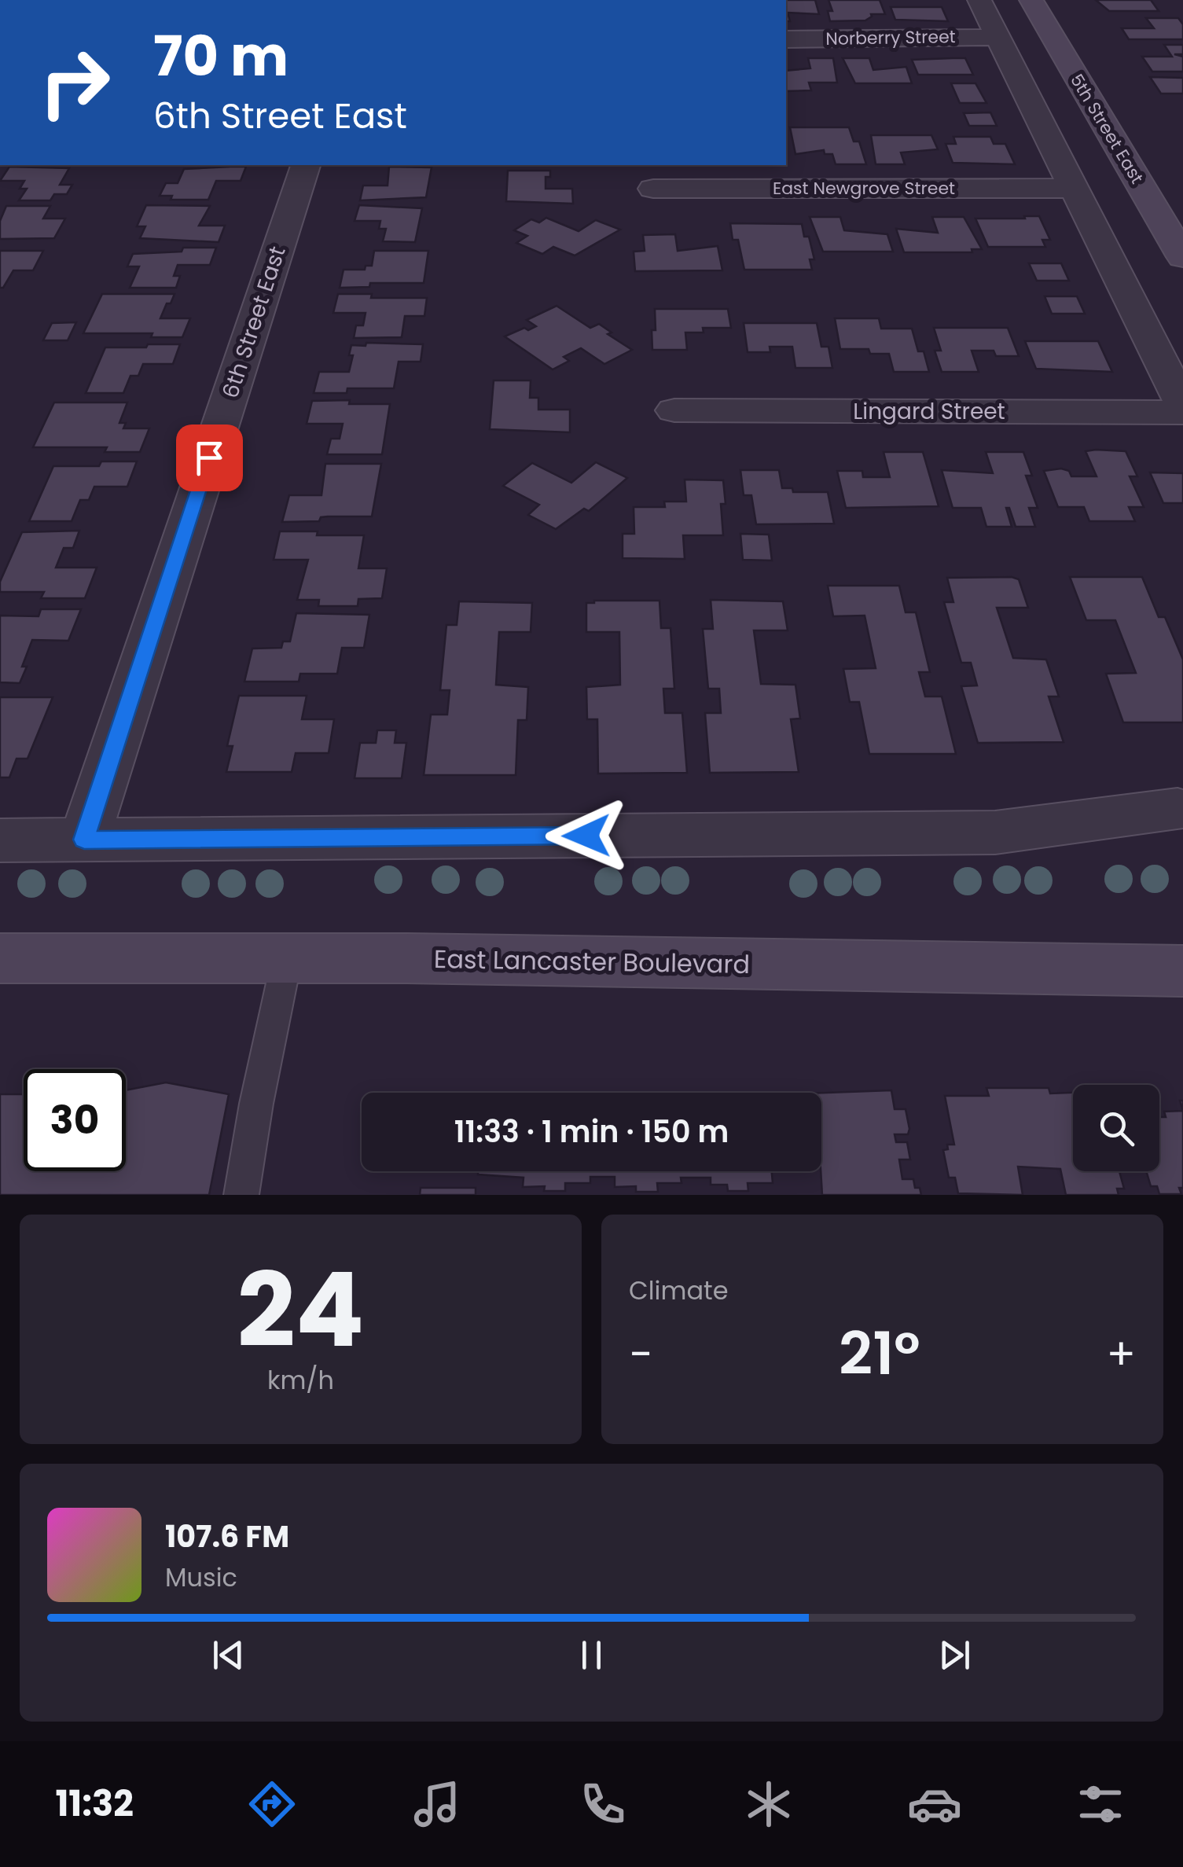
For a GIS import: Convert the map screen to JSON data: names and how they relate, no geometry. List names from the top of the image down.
{
  "streets": {
    "main road": ["5th Street East", "East Lancaster Boulevard"],
    "street": [
      "Norberry Street",
      "East Newgrove Street",
      "6th Street East",
      "Lingard Street"
    ]
  },
  "page": {
    "turn": ["70 m", "6th Street East"],
    "limit": "30",
    "trip": "11:33 · 1 min · 150 m",
    "tile": [
      ["24", "km/h"],
      "Climate"
    ],
    "heat": ["−", "21°", "+"],
    "song": ["107.6 FM", "Music"],
    "tabs": "11:32"
  }
}
